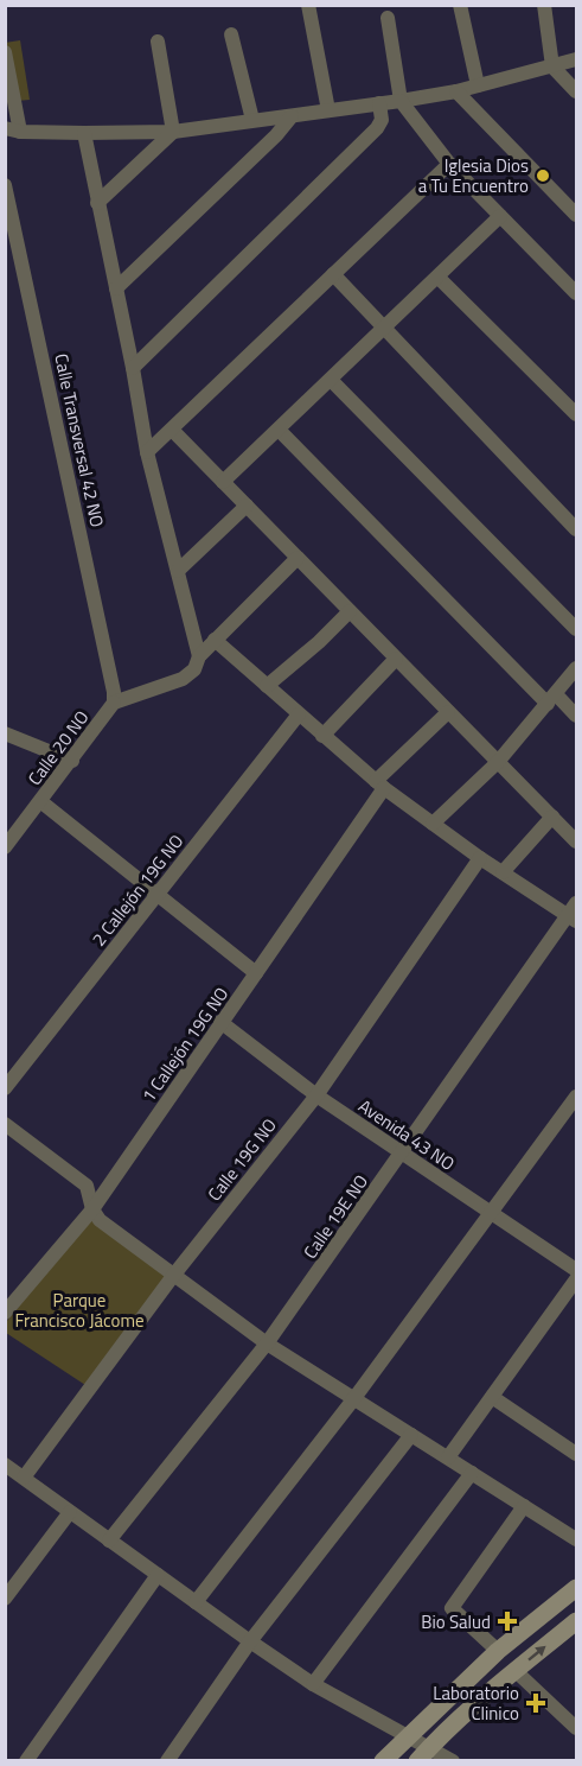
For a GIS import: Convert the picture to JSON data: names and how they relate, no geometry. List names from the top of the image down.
{
  "streets": {
    "street": [
      "Calle Transversal 42 NO",
      "Calle 20 NO",
      "2 Callejón 19G NO",
      "1 Callejón 19G NO",
      "Avenida 43 NO",
      "Calle 19G NO",
      "Calle 19E NO"
    ]
  },
  "crossings": [
    ["Calle Transversal 42 NO", "Calle 20 NO"],
    ["1 Callejón 19G NO", "Avenida 43 NO"],
    ["Avenida 43 NO", "Calle 19G NO"],
    ["Avenida 43 NO", "Calle 19E NO"]
  ],
  "parks": ["Parque Francisco Jácome"],
  "places": {
    "other": ["Iglesia Dios a Tu Encuentro"],
    "health": ["Bio Salud", "Laboratorio Clinico"]
  }
}
